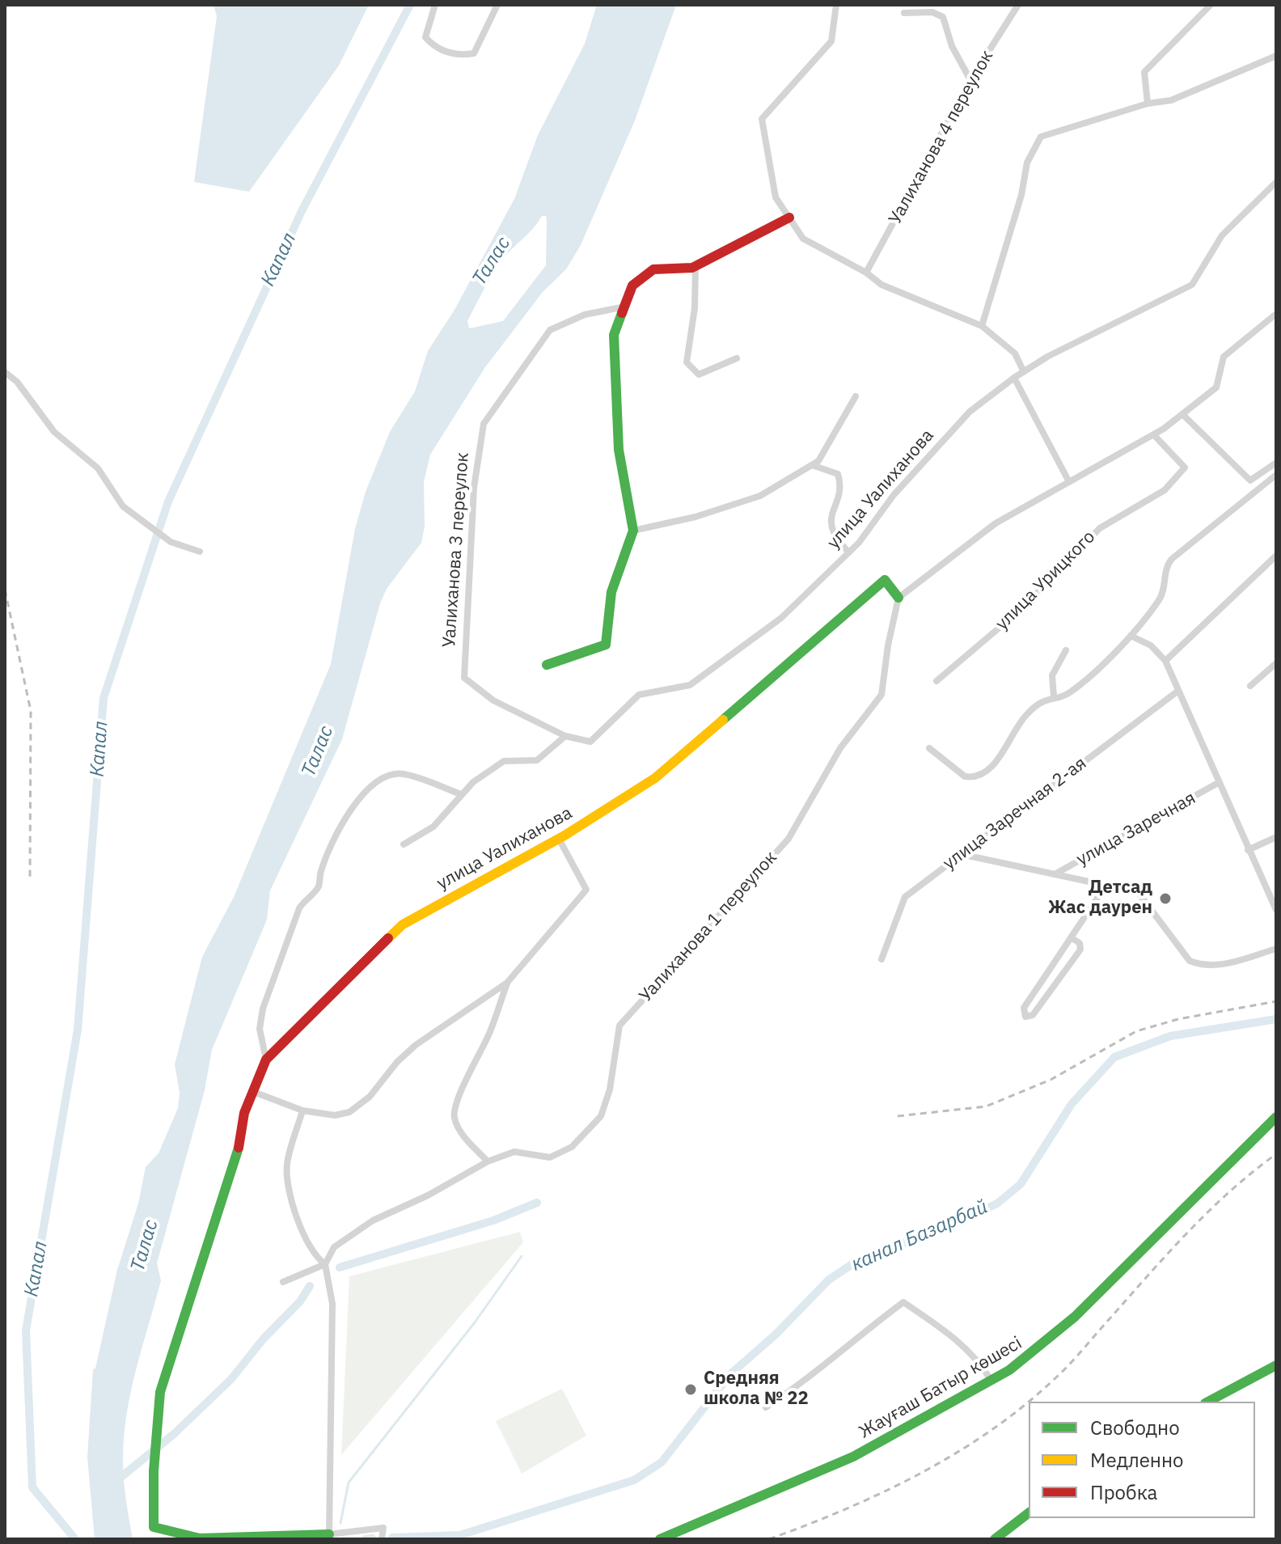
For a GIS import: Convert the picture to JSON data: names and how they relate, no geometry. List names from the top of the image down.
{
  "streets": {
    "street": [
      "Уалиханова 4 переулок",
      "улица Уалиханова",
      "Уалиханова 3 переулок",
      "улица Урицкого",
      "улица Заречная 2-ая",
      "улица Заречная",
      "Уалиханова 1 переулок",
      "Жауғаш Батыр көшесі"
    ]
  },
  "crossings": [
    ["улица Уалиханова", "Уалиханова 3 переулок"],
    ["улица Уалиханова", "Уалиханова 1 переулок"],
    ["улица Заречная 2-ая", "улица Заречная"]
  ],
  "water": ["Капал", "Талас", "канал Базарбай"],
  "places": ["Детсад Жас даурен", "Средняя школа № 22"],
  "legend": ["Свободно", "Медленно", "Пробка"]
}
